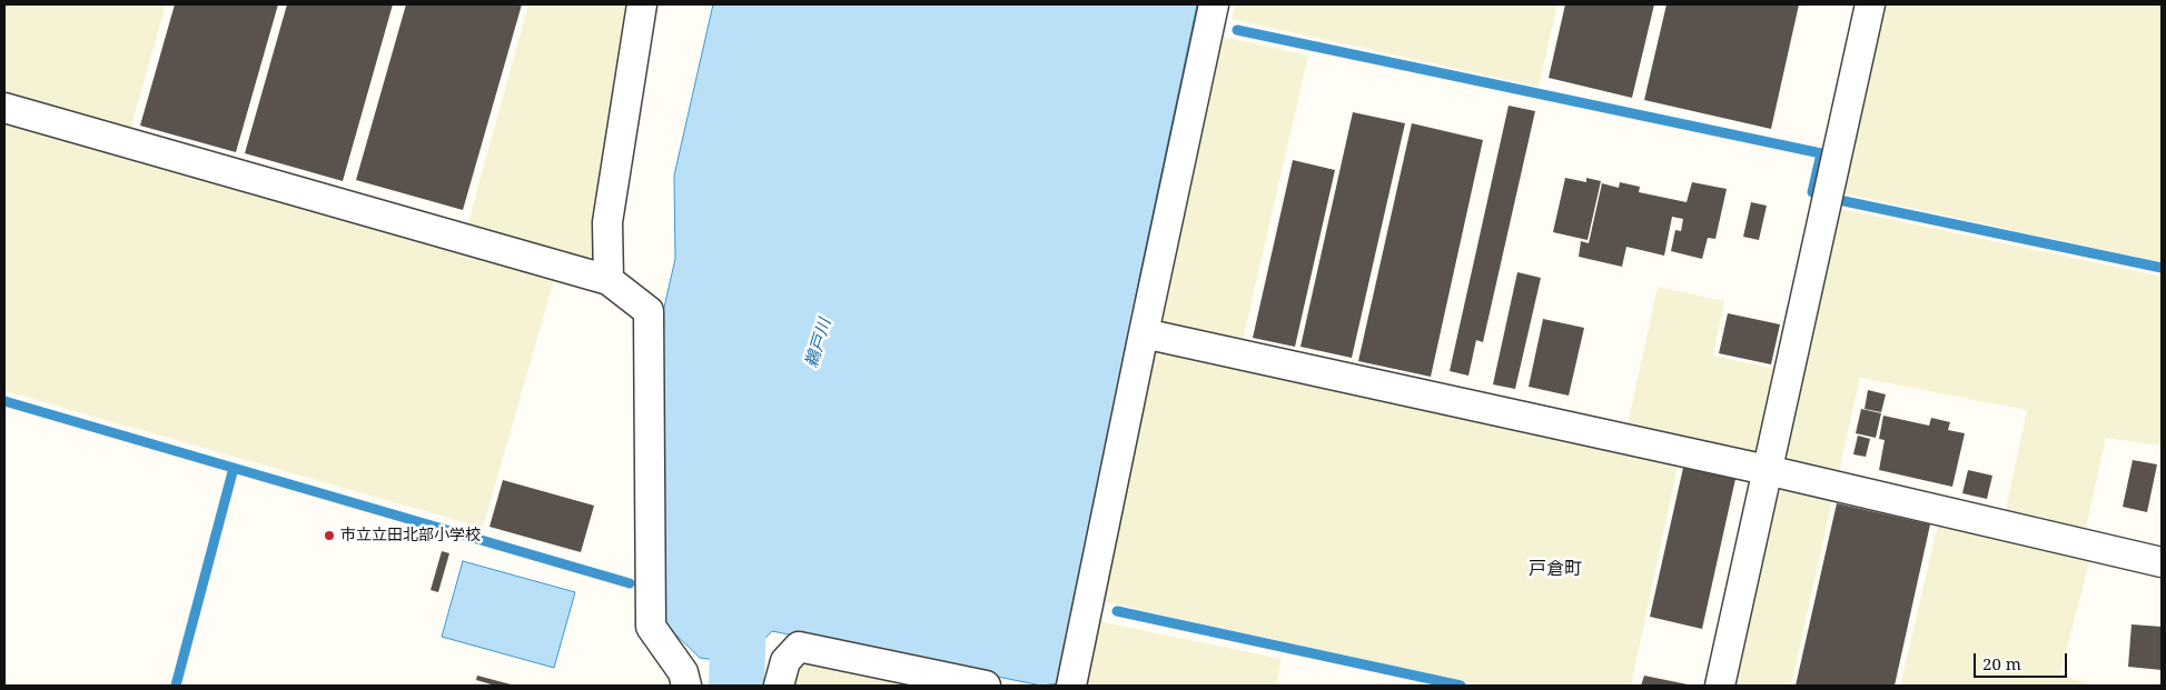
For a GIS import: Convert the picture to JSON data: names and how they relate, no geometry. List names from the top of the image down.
{
  "districts": ["戸倉町"],
  "water": ["鵜戸川"],
  "places": ["市立立田北部小学校"],
  "scale_bar": "20 m"
}
